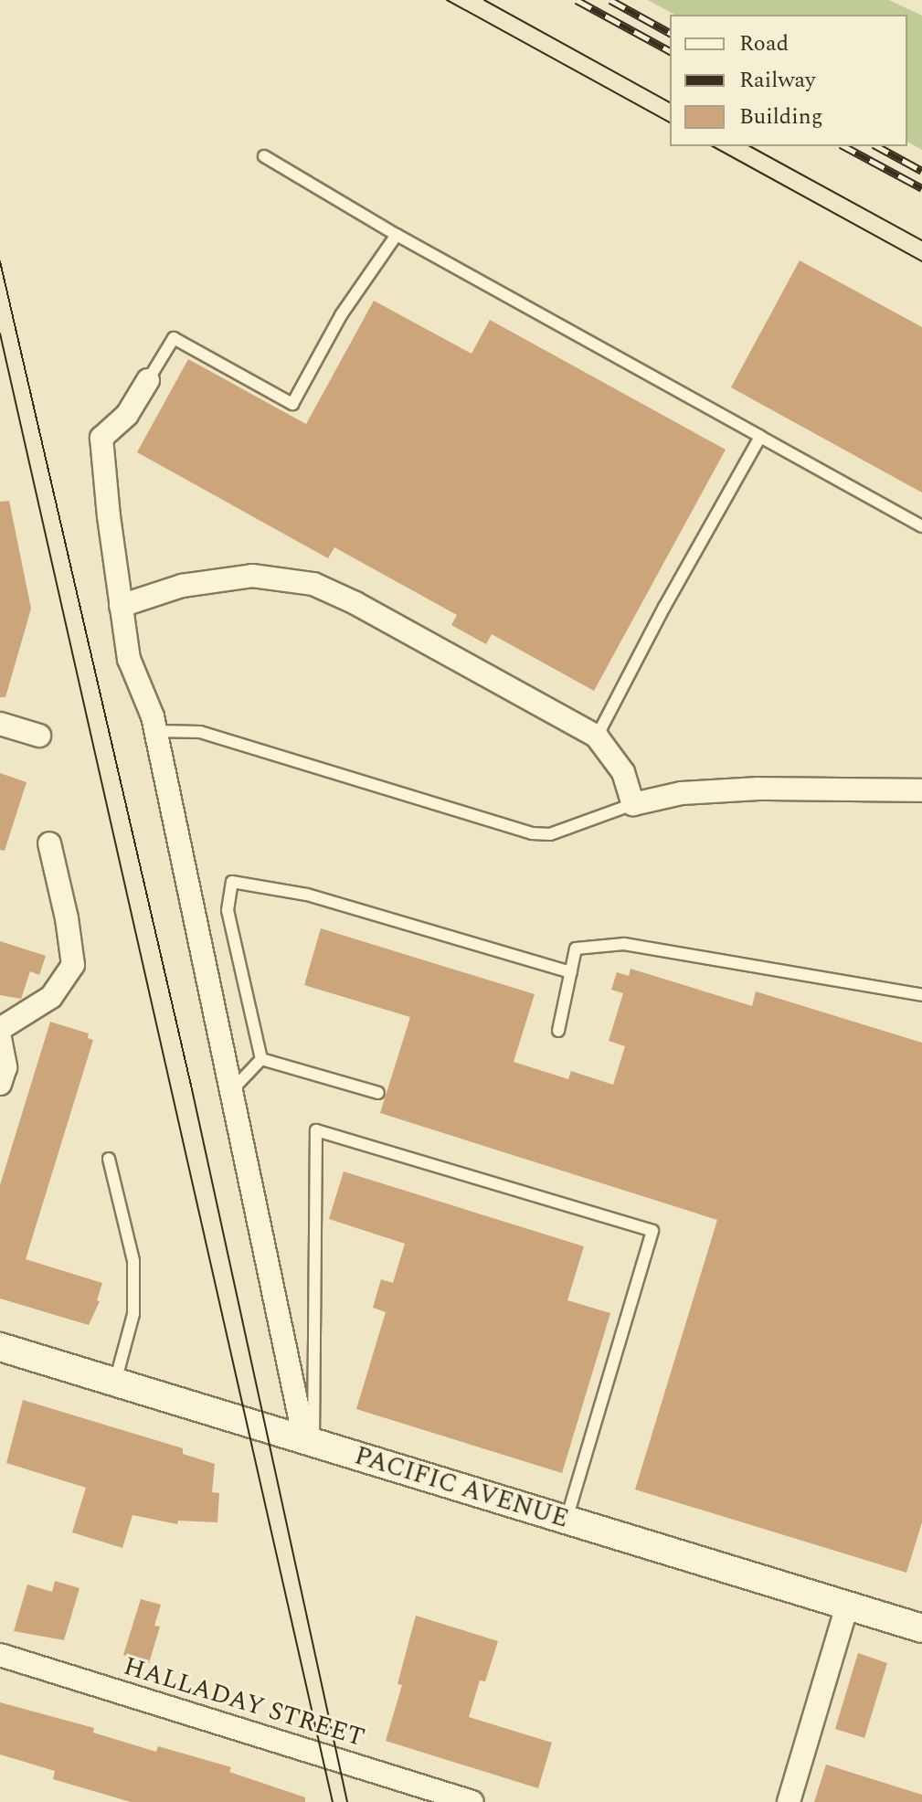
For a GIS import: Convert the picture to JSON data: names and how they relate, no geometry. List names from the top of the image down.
{
  "streets": {
    "street": ["PACIFIC AVENUE", "HALLADAY STREET"]
  },
  "legend": ["Road", "Railway", "Building"]
}
